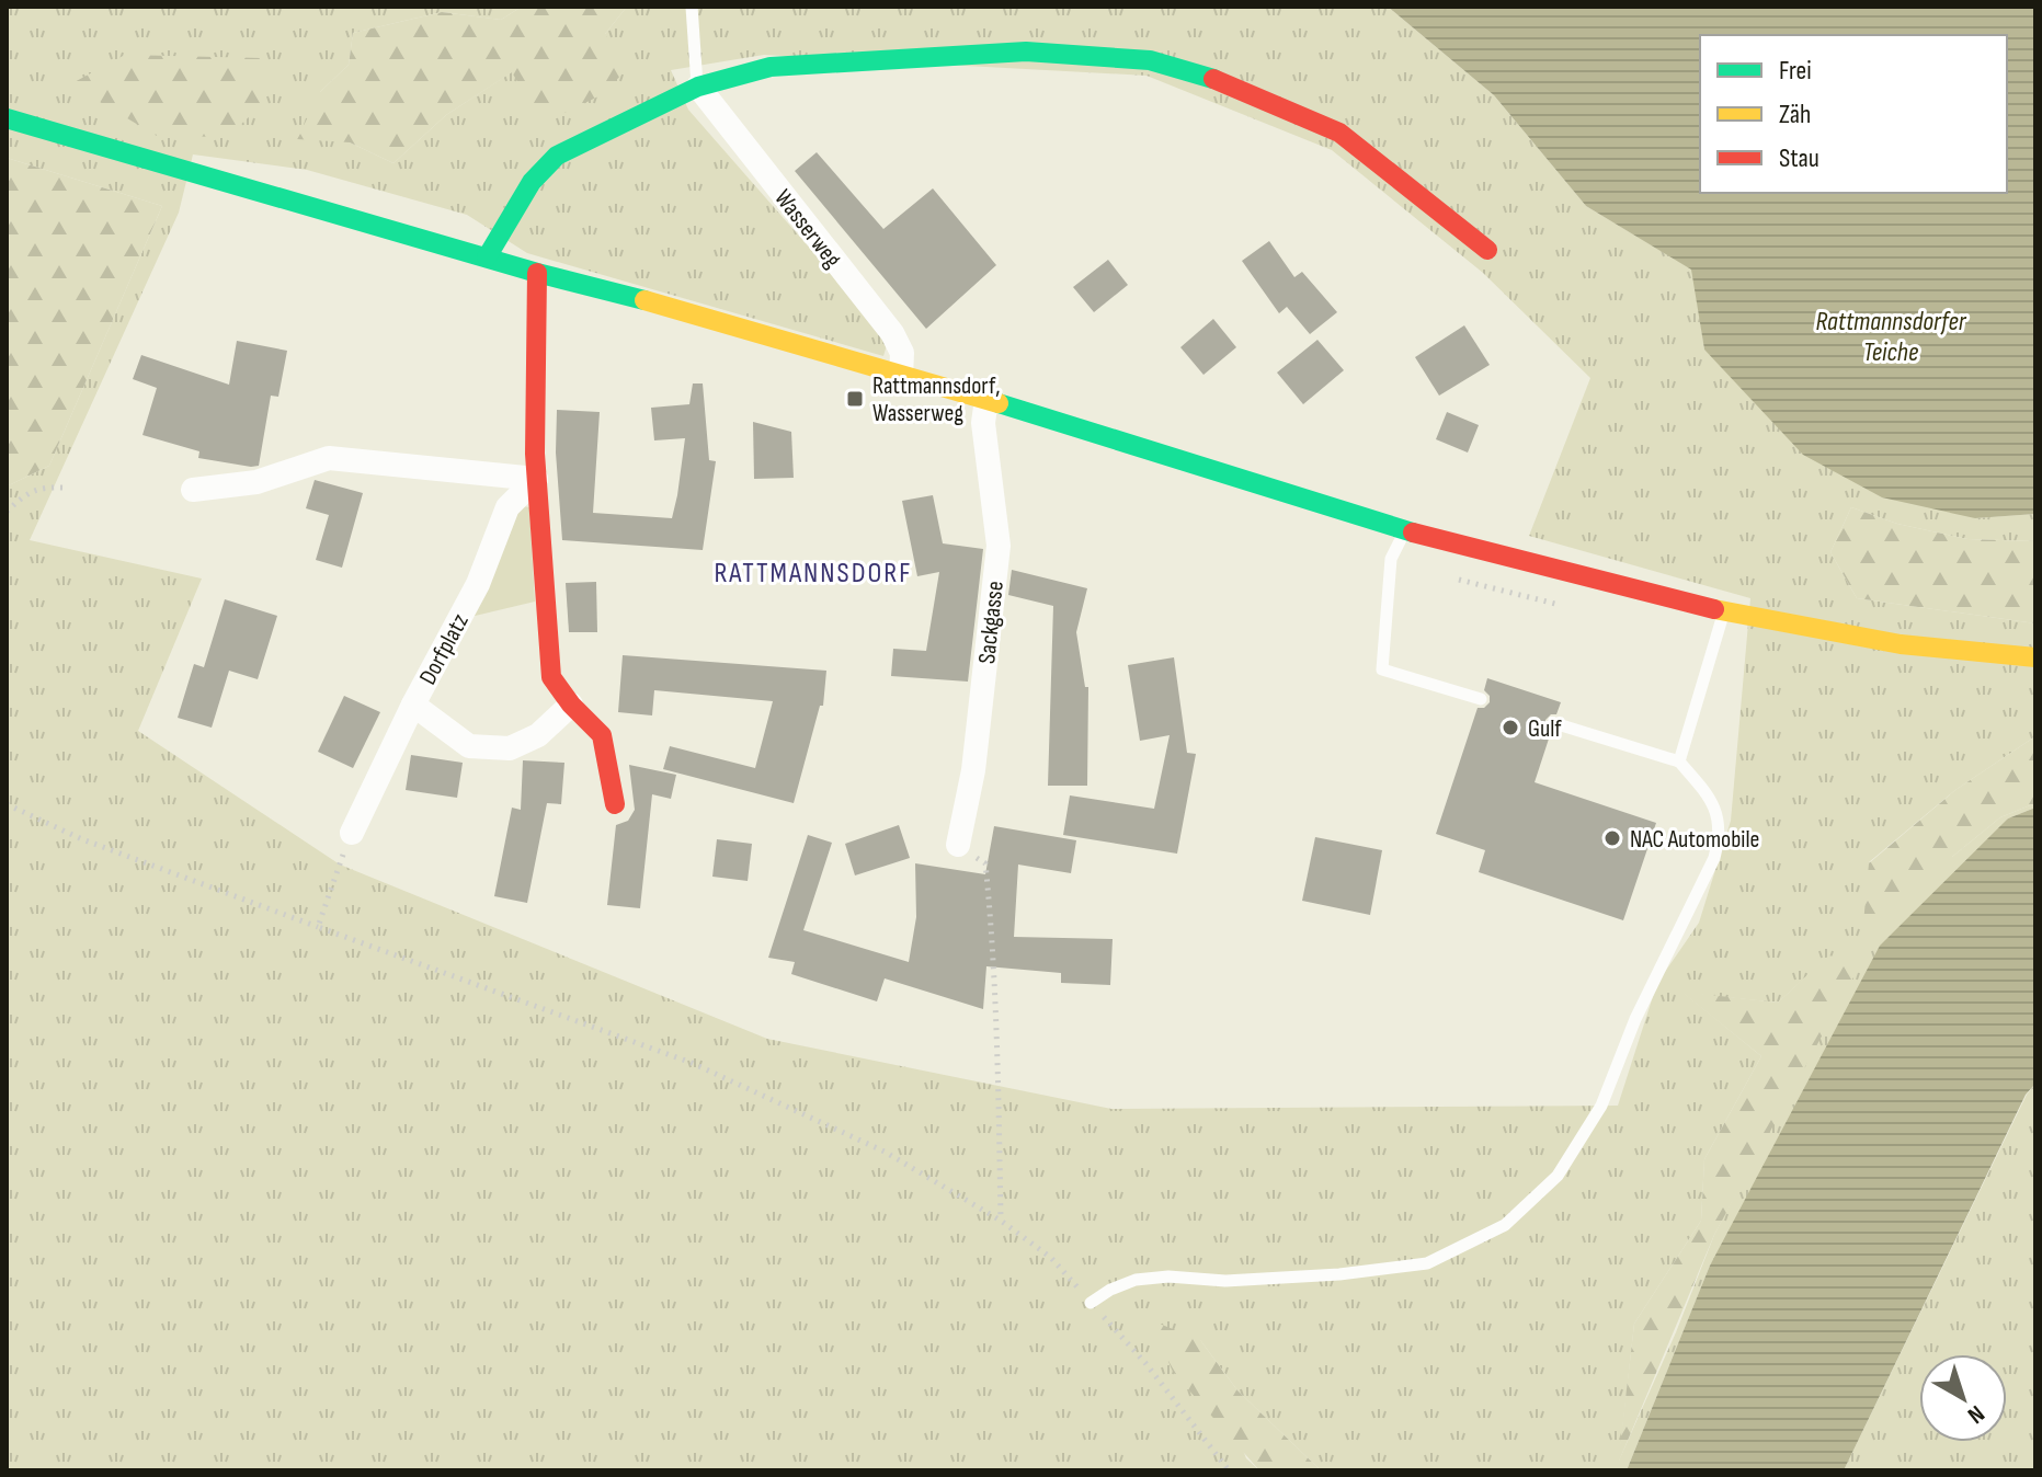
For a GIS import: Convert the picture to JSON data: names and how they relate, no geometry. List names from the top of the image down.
{
  "streets": {
    "street": ["Wasserweg", "Sackgasse", "Dorfplatz"]
  },
  "districts": ["RATTMANNSDORF"],
  "water": ["Rattmannsdorfer Teiche"],
  "places": {
    "transit": ["Rattmannsdorf, Wasserweg"],
    "other": ["Gulf", "NAC Automobile"]
  },
  "legend": ["Frei", "Zäh", "Stau"],
  "north": "bottom right"
}
